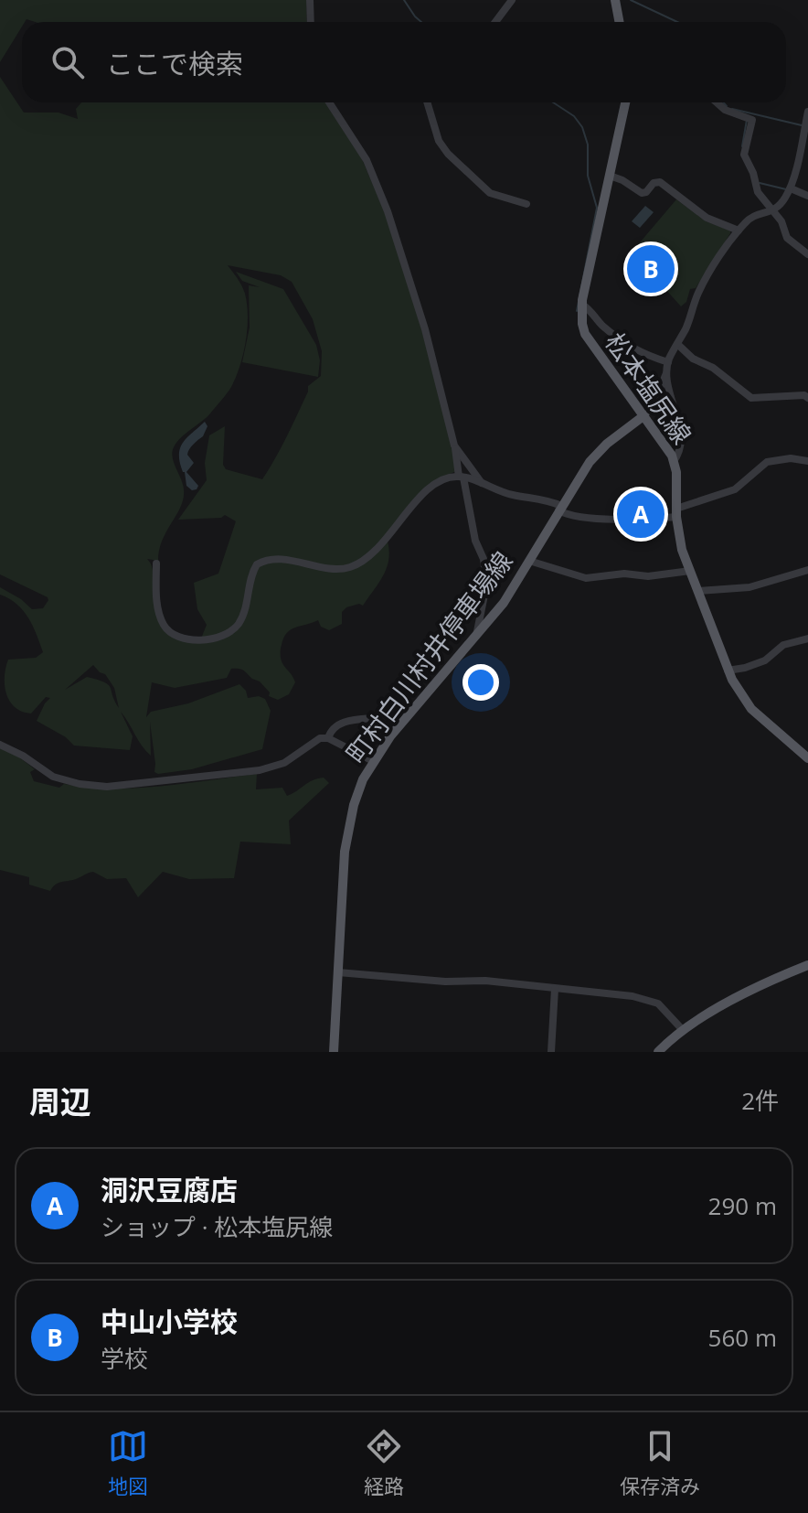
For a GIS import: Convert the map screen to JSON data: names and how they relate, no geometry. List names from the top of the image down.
{
  "streets": {
    "main road": ["松本塩尻線", "町村白川村井停車場線"]
  },
  "crossings": [
    ["松本塩尻線", "町村白川村井停車場線"]
  ],
  "page": {
    "search": "ここで検索",
    "pins": ["B", "A"],
    "heading": ["周辺", "2件"],
    "list": [
      {
        "mark": "A",
        "name": "洞沢豆腐店",
        "note": "ショップ · 松本塩尻線",
        "value": "290 m"
      },
      {
        "mark": "B",
        "name": "中山小学校",
        "note": "学校",
        "value": "560 m"
      }
    ],
    "nav": ["地図", "経路", "保存済み"]
  }
}
